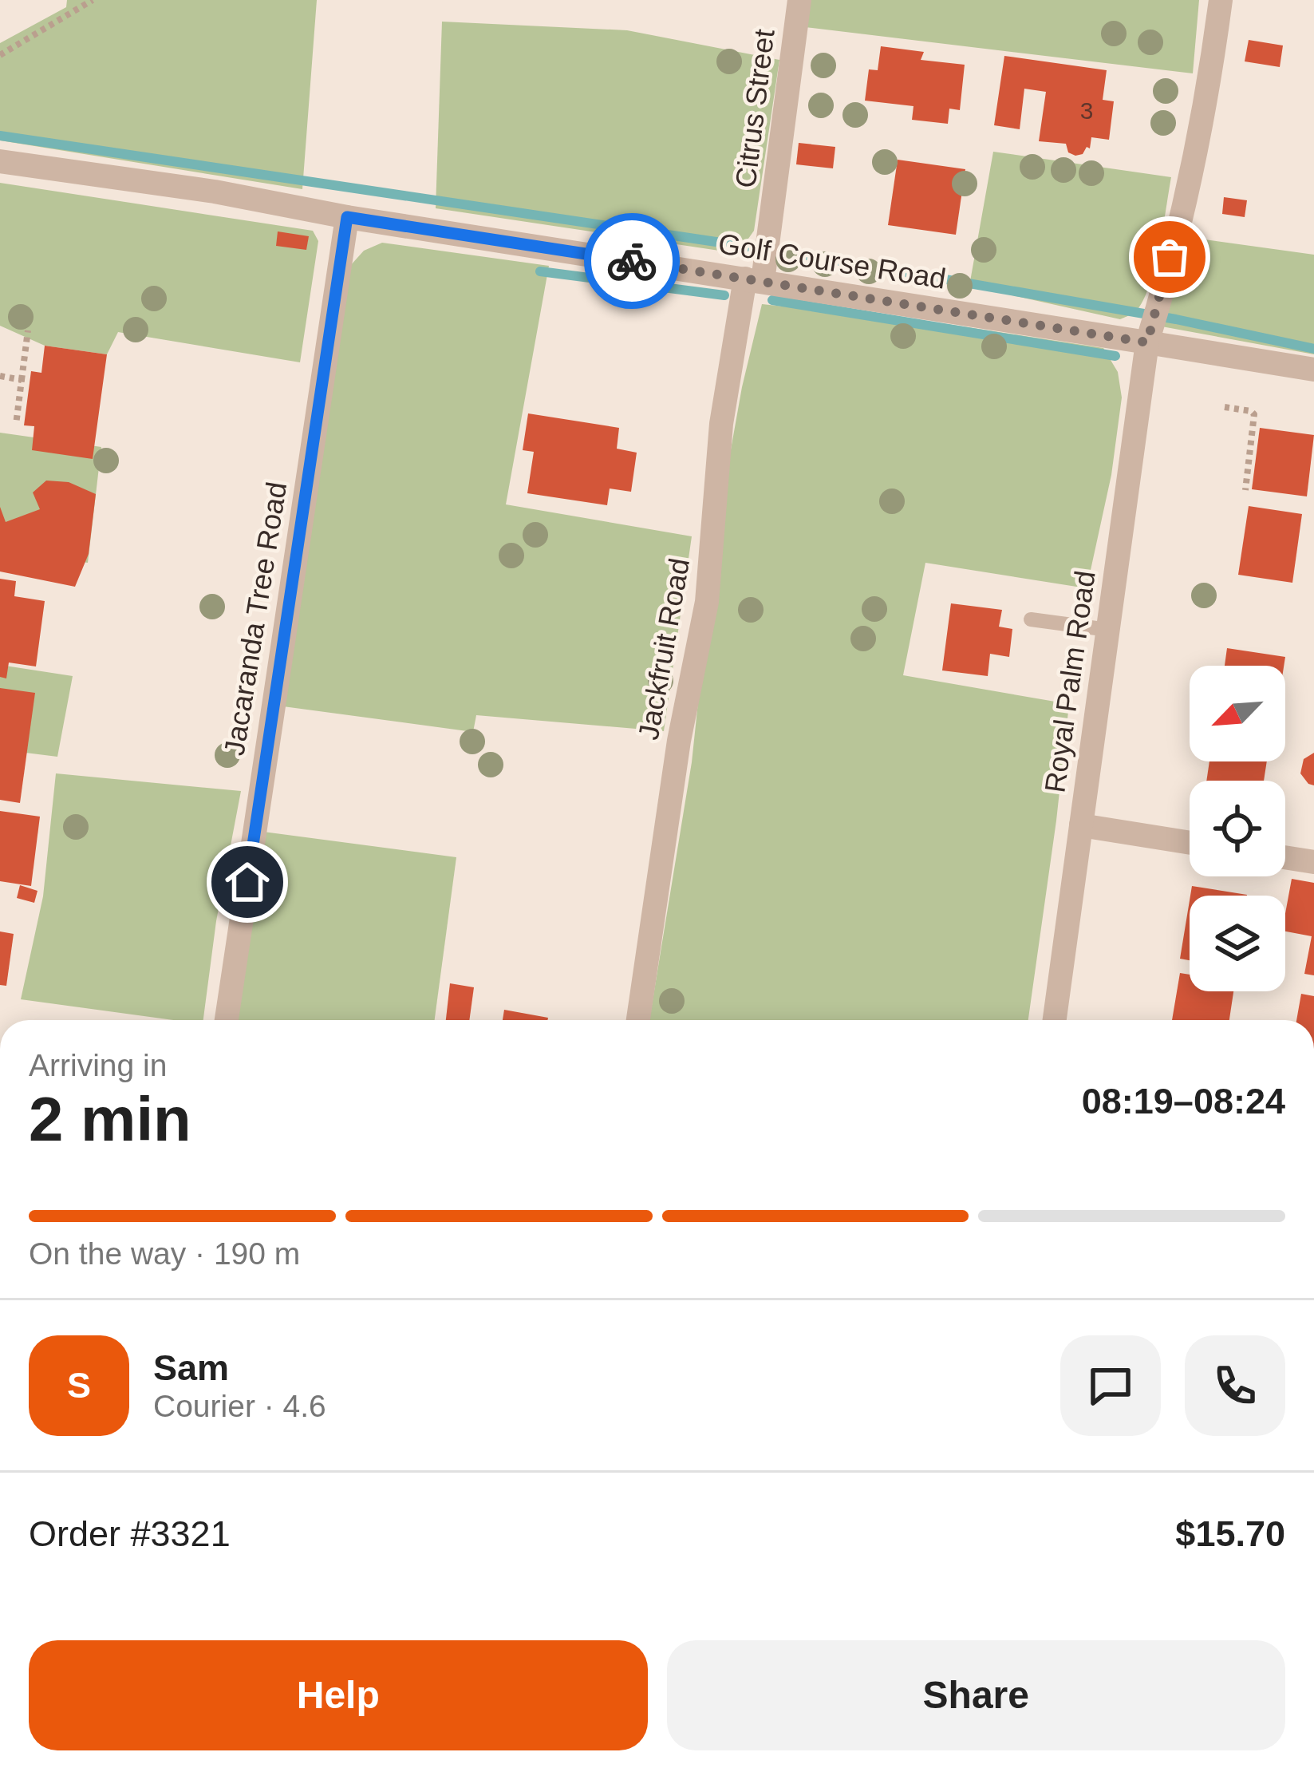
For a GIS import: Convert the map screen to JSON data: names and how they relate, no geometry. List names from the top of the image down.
{
  "streets": {
    "street": [
      "Citrus Street",
      "Golf Course Road",
      "Jacaranda Tree Road",
      "Jackfruit Road",
      "Royal Palm Road"
    ]
  },
  "crossings": [
    ["Citrus Street", "Golf Course Road"],
    ["Citrus Street", "Jackfruit Road"],
    ["Golf Course Road", "Jacaranda Tree Road"],
    ["Golf Course Road", "Jackfruit Road"],
    ["Golf Course Road", "Royal Palm Road"]
  ],
  "house_numbers": ["3"],
  "north": "bottom left",
  "page": {
    "heading": ["2 min", "Arriving in", "08:19–08:24"],
    "panel": [
      "Sam",
      "Courier · 4.6",
      "Order #3321",
      "$15.70"
    ],
    "bar": "On the way · 190 m",
    "round": "S",
    "buttons": ["Help", "Share"]
  }
}
